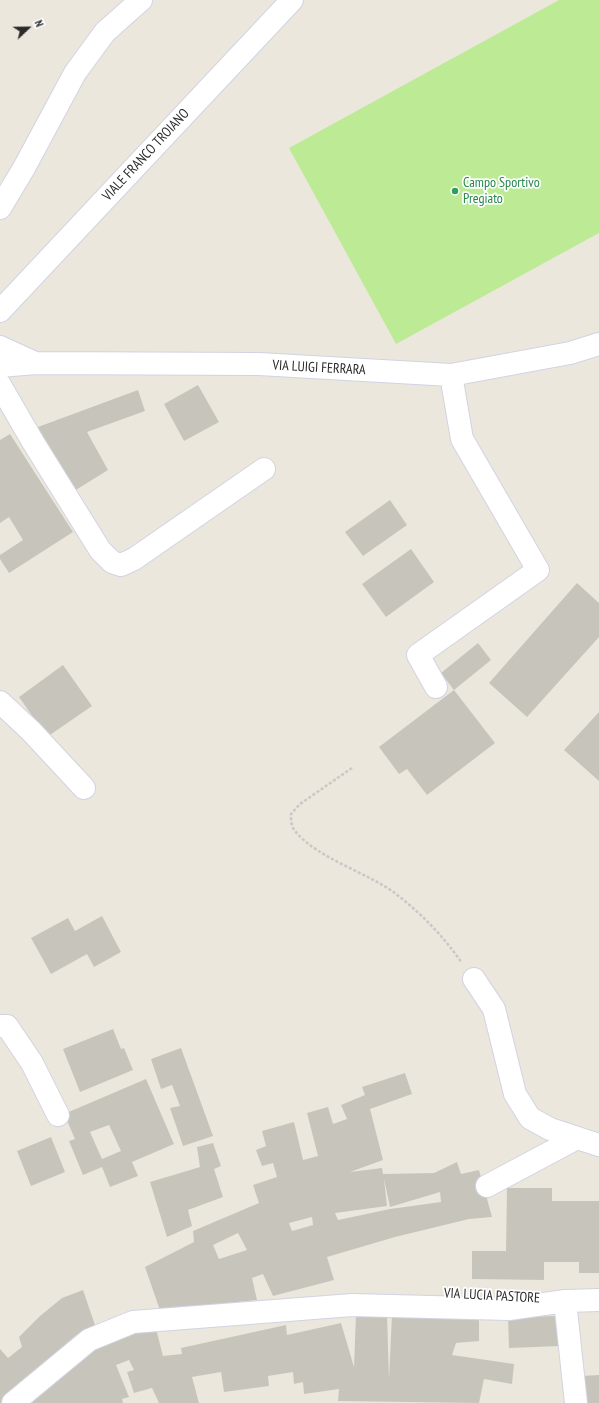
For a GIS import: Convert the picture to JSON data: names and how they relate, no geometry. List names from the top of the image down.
{
  "streets": {
    "street": ["VIALE FRANCO TROIANO", "VIA LUIGI FERRARA", "VIA LUCIA PASTORE"]
  },
  "places": ["Campo Sportivo Pregiato"],
  "north": "right"
}
